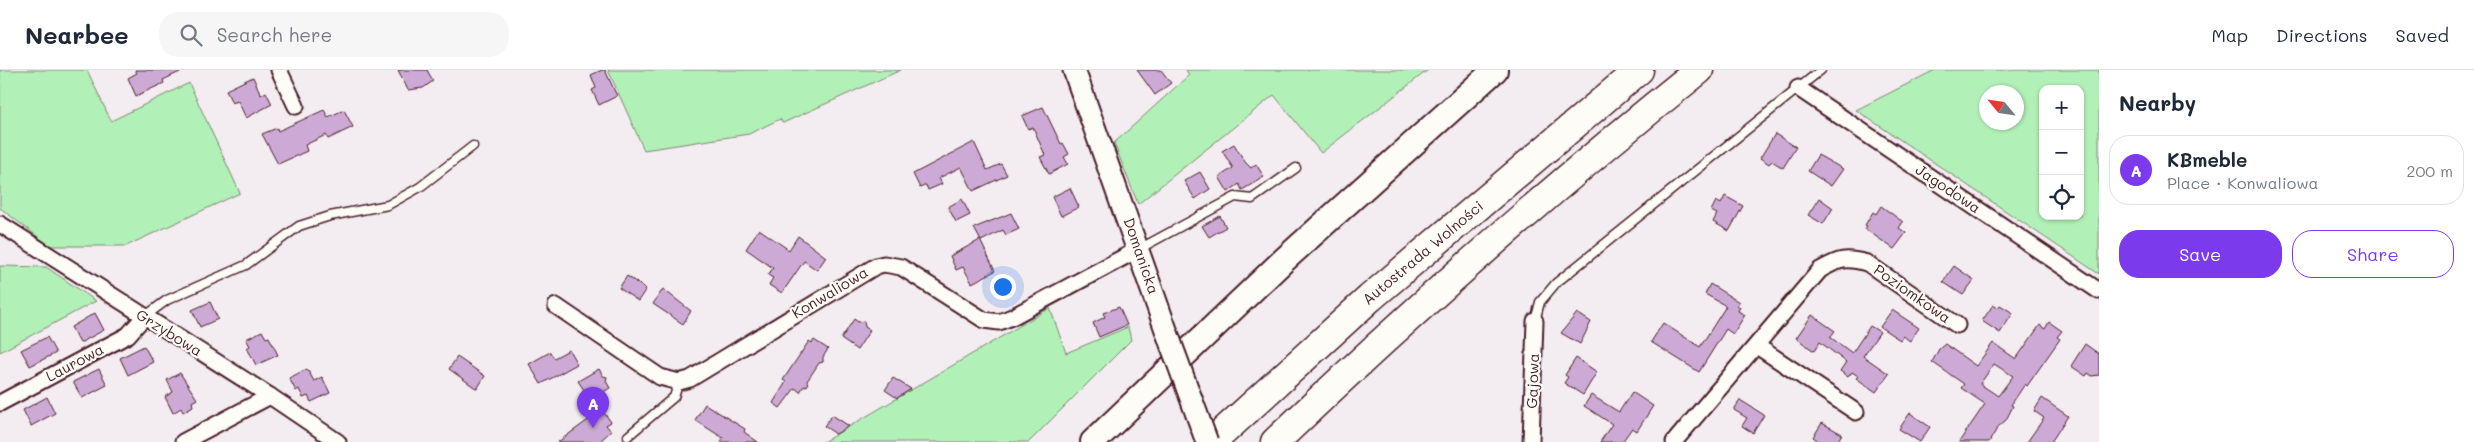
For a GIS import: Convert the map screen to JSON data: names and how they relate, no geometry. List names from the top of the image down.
{
  "streets": {
    "highway": ["Autostrada Wolności"],
    "street": [
      "Jagodowa",
      "Domanicka",
      "Konwaliowa",
      "Poziomkowa",
      "Grzybowa",
      "Laurowa",
      "Gajowa"
    ]
  },
  "crossings": [
    ["Domanicka", "Konwaliowa"],
    ["Grzybowa", "Laurowa"]
  ],
  "north": "top left",
  "page": {
    "header": "Nearbee",
    "search": "Search here",
    "nav": ["Map", "Directions", "Saved"],
    "heading": "Nearby",
    "map_buttons": ["+", "−"],
    "list": [
      {
        "mark": "A",
        "name": "KBmeble",
        "note": "Place · Konwaliowa",
        "value": "200 m"
      }
    ],
    "buttons": ["Save", "Share"],
    "pins": "A"
  }
}
